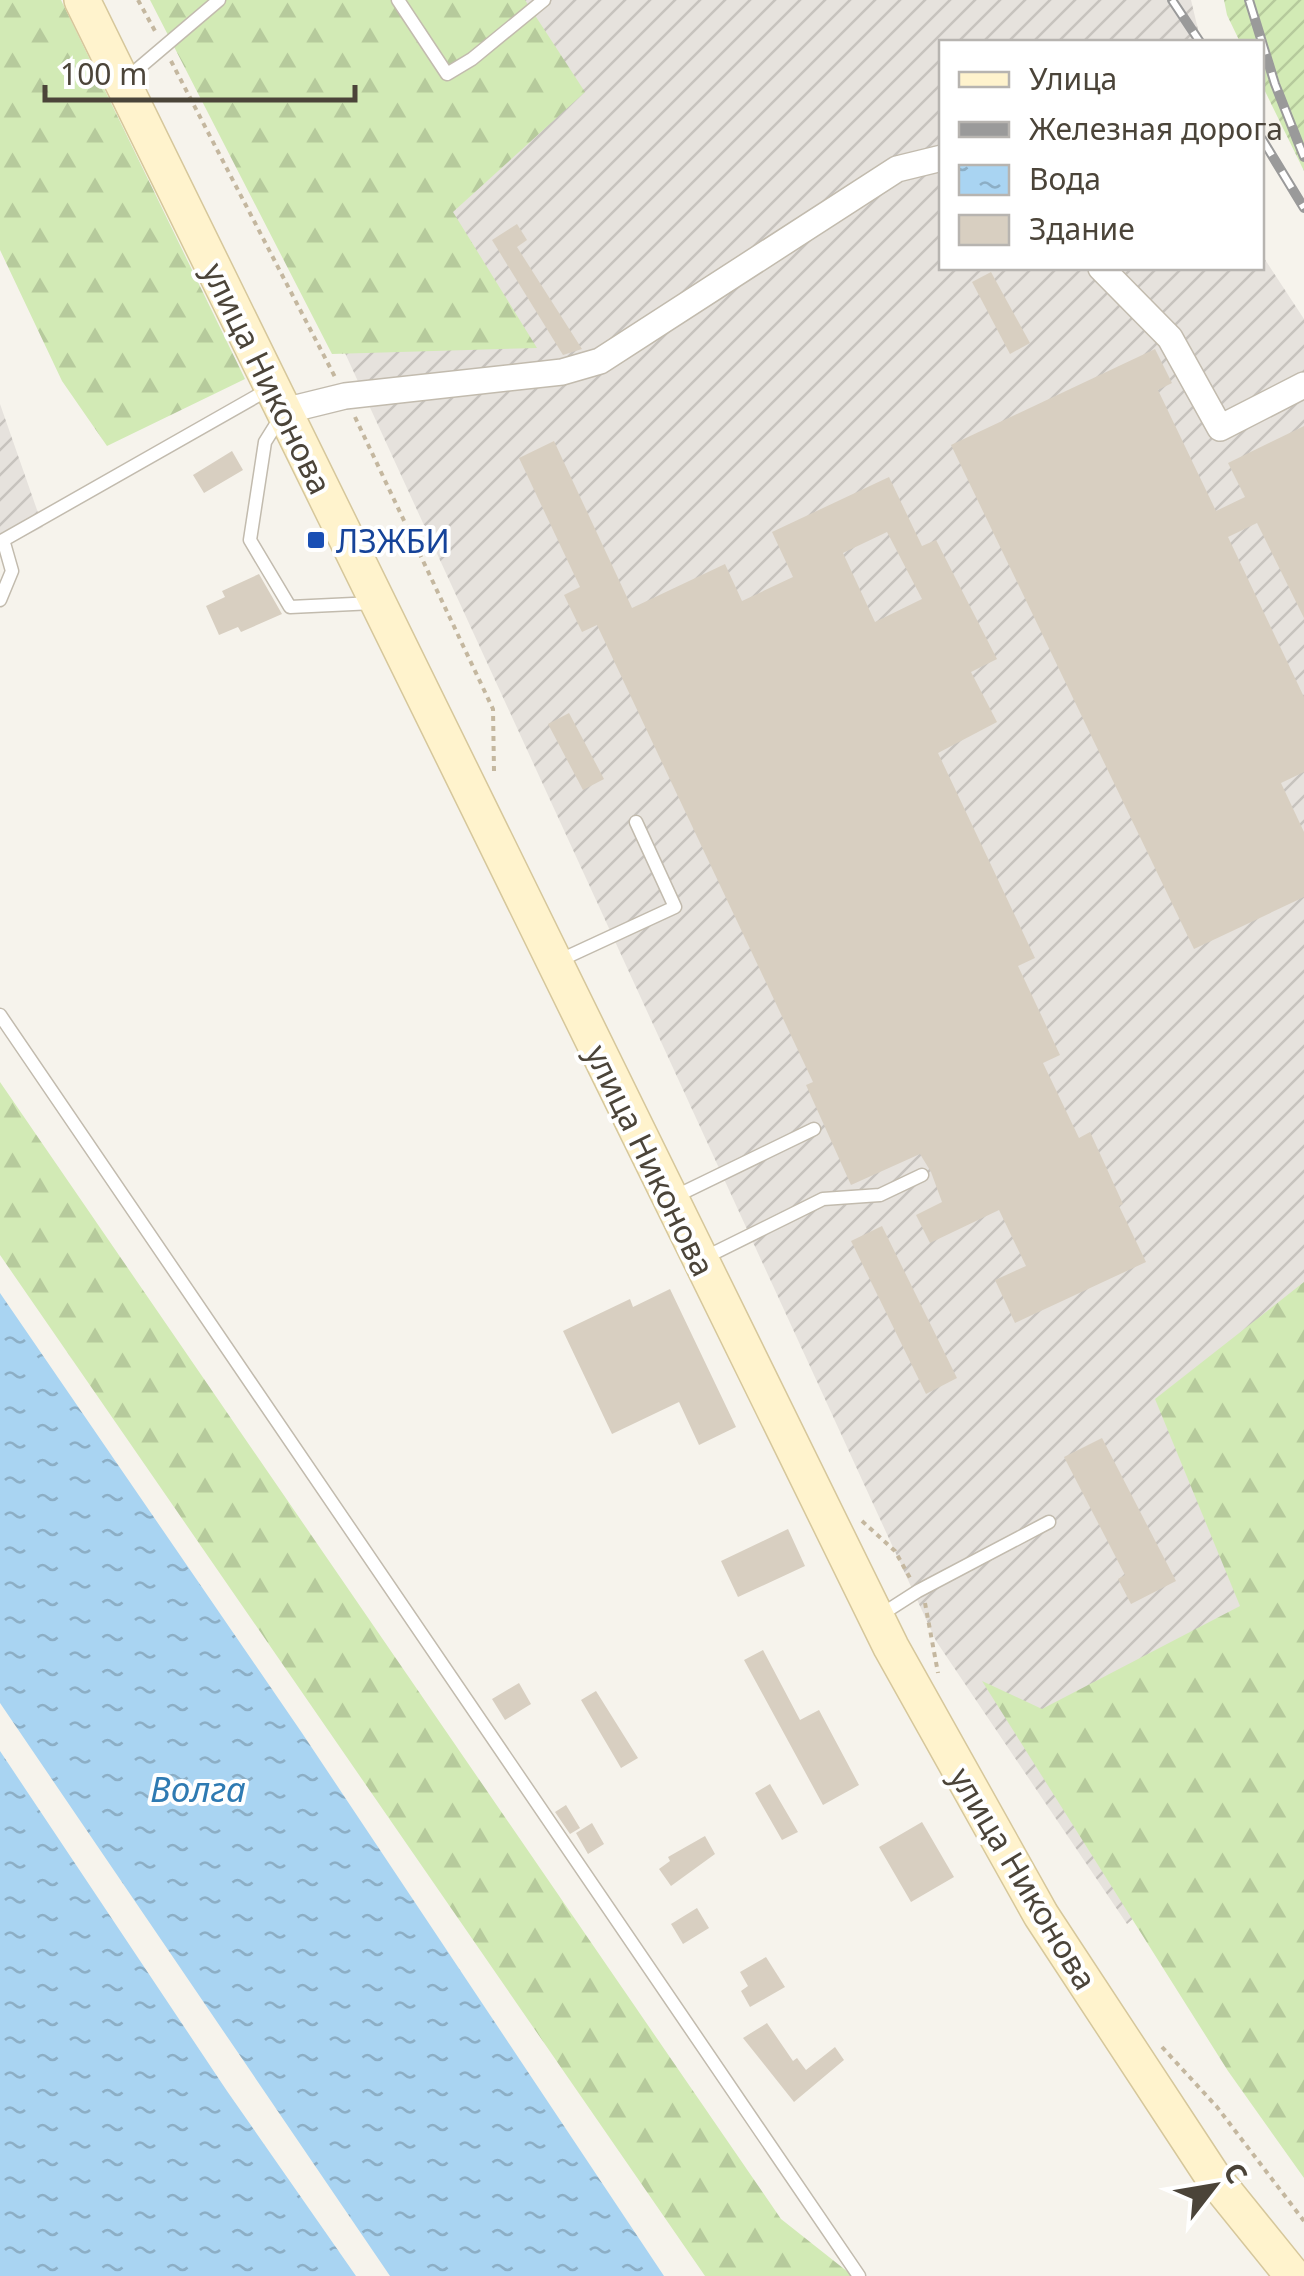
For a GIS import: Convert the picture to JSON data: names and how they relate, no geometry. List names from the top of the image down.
{
  "streets": {
    "main road": ["улица Никонова"]
  },
  "water": ["Волга"],
  "places": {
    "transit": ["ЛЗЖБИ"]
  },
  "legend": [
    "Улица",
    "Железная дорога",
    "Вода",
    "Здание"
  ],
  "scale_bar": "100 m",
  "north": "top right"
}
